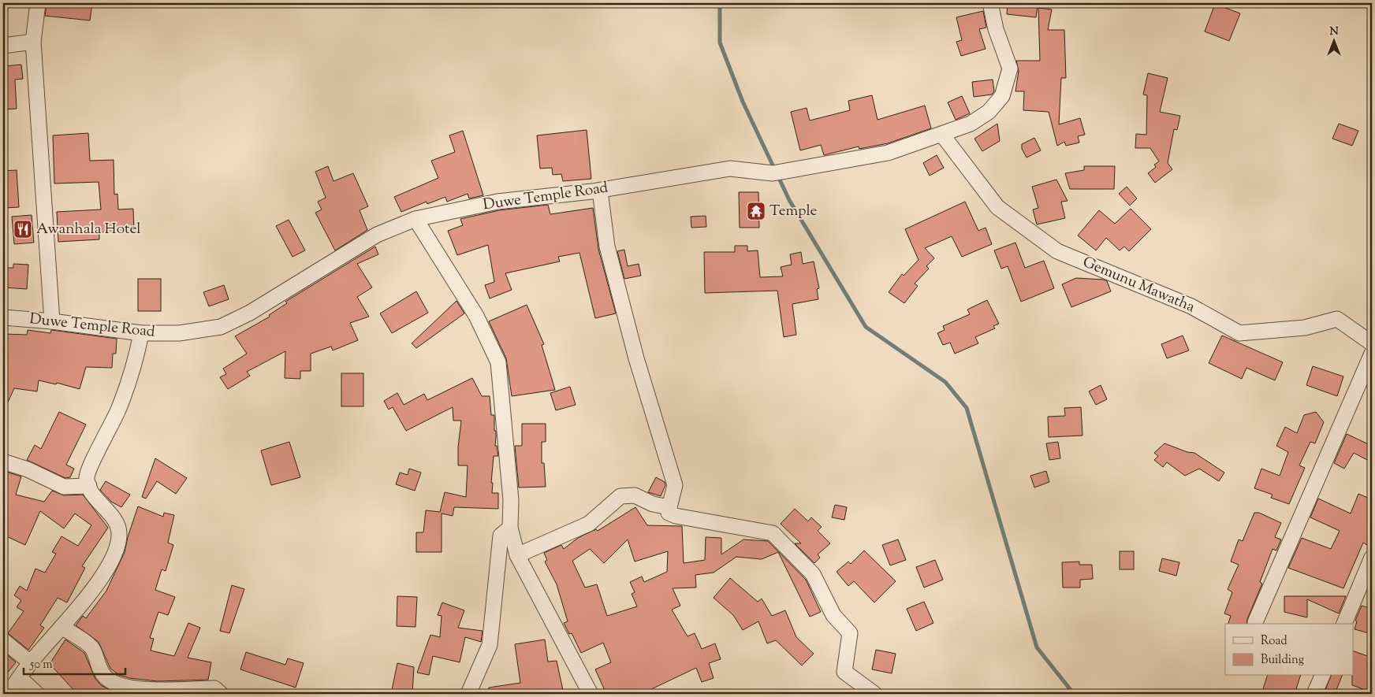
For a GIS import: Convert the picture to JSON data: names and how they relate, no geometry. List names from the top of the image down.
{
  "streets": {
    "street": ["Duwe Temple Road", "Gemunu Mawatha"]
  },
  "crossings": [
    ["Duwe Temple Road", "Gemunu Mawatha"]
  ],
  "places": {
    "temple": ["Temple"],
    "restaurant": ["Awanhala Hotel"]
  },
  "legend": ["Road", "Building"],
  "scale_bar": "50 m",
  "north": "top"
}
